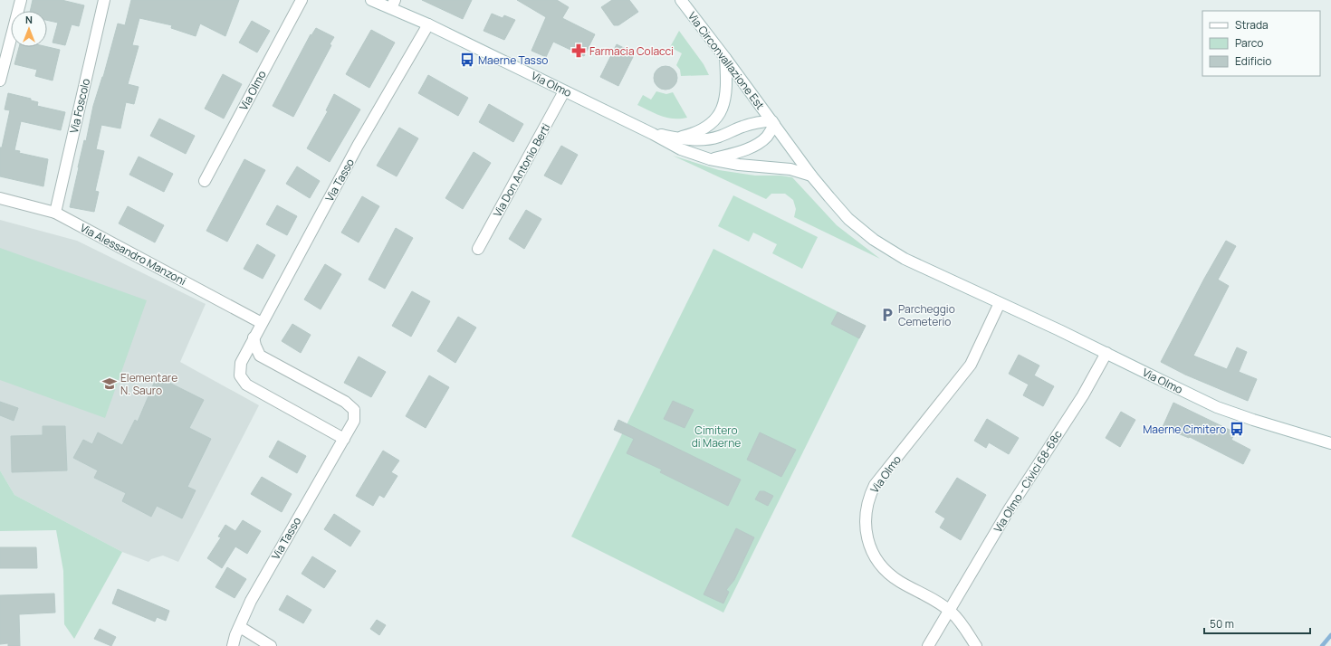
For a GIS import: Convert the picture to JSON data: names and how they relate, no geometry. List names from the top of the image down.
{
  "streets": {
    "street": [
      "Via Circonvallazione Est",
      "Via Olmo",
      "Via Foscolo",
      "Via Don Antonio Berti",
      "Via Tasso",
      "Via Alessandro Manzoni",
      "Via Olmo - Civici 68-68c"
    ]
  },
  "crossings": [
    ["Via Circonvallazione Est", "Via Olmo"],
    ["Via Olmo", "Via Don Antonio Berti"],
    ["Via Olmo", "Via Tasso"],
    ["Via Olmo", "Via Olmo - Civici 68-68c"],
    ["Via Foscolo", "Via Alessandro Manzoni"],
    ["Via Tasso", "Via Alessandro Manzoni"]
  ],
  "parks": ["Cimitero di Maerne"],
  "places": {
    "pharmacy": ["Farmacia Colacci"],
    "bus stop": ["Maerne Tasso", "Maerne Cimitero"],
    "parking": ["Parcheggio Cemeterio"],
    "school or university": ["Elementare N. Sauro"]
  },
  "legend": ["Strada", "Parco", "Edificio"],
  "scale_bar": "50 m",
  "north": "top"
}
